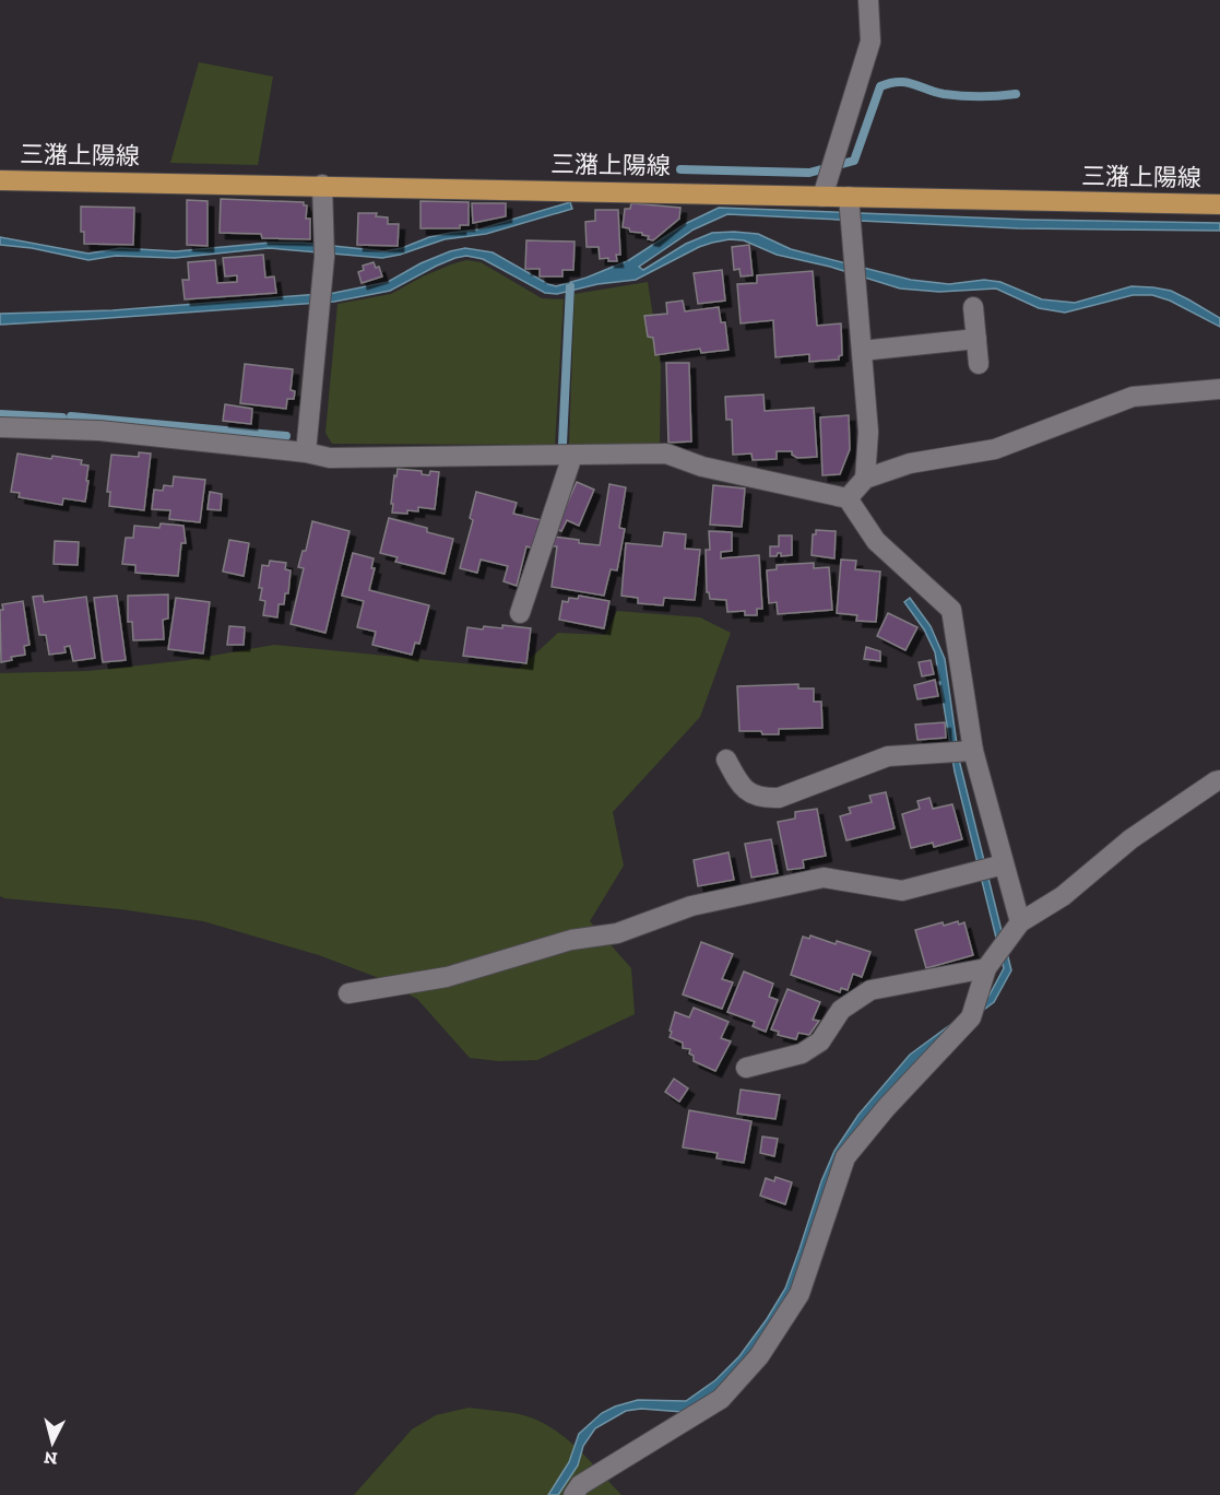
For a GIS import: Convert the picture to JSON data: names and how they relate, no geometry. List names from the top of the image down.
{
  "streets": {
    "main road": ["三潴上陽線"]
  },
  "north": "bottom"
}
